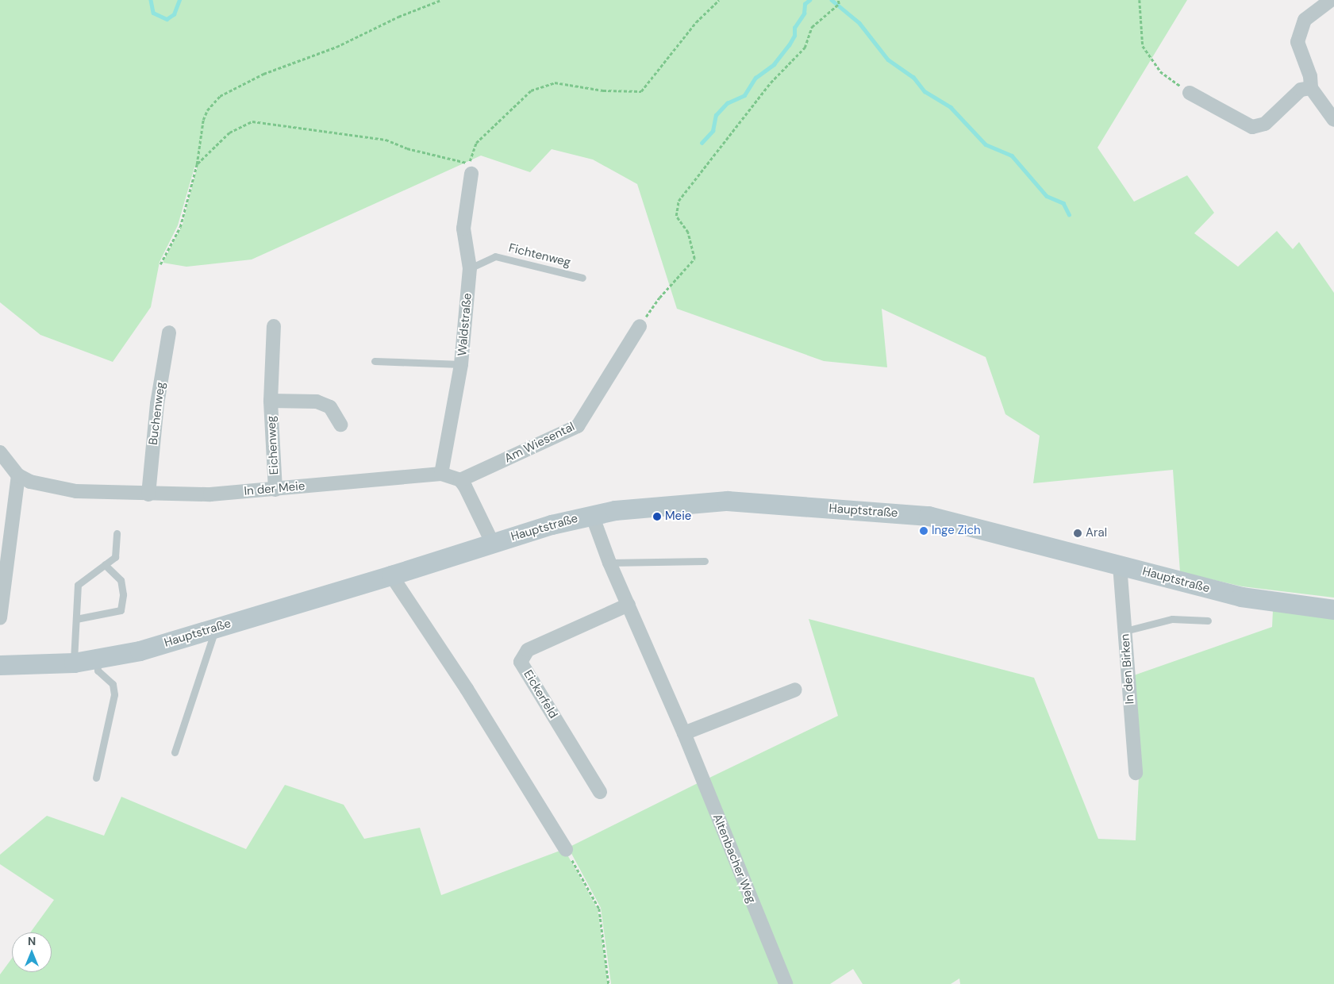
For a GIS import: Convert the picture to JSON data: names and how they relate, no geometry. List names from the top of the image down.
{
  "streets": {
    "main road": ["Hauptstraße"],
    "street": [
      "Waldstraße",
      "Buchenweg",
      "Am Wiesental",
      "Eichenweg",
      "In der Meie",
      "In den Birken",
      "Eickerfeld",
      "Altenbacher Weg"
    ],
    "lane": ["Fichtenweg"]
  },
  "crossings": [
    ["Fichtenweg", "Waldstraße"],
    ["Waldstraße", "In der Meie"],
    ["Buchenweg", "In der Meie"],
    ["Am Wiesental", "In der Meie"],
    ["Eichenweg", "In der Meie"],
    ["Hauptstraße", "In den Birken"],
    ["Hauptstraße", "Altenbacher Weg"],
    ["Eickerfeld", "Altenbacher Weg"]
  ],
  "places": ["Meie", "Inge Zich", "Aral"],
  "north": "top"
}
